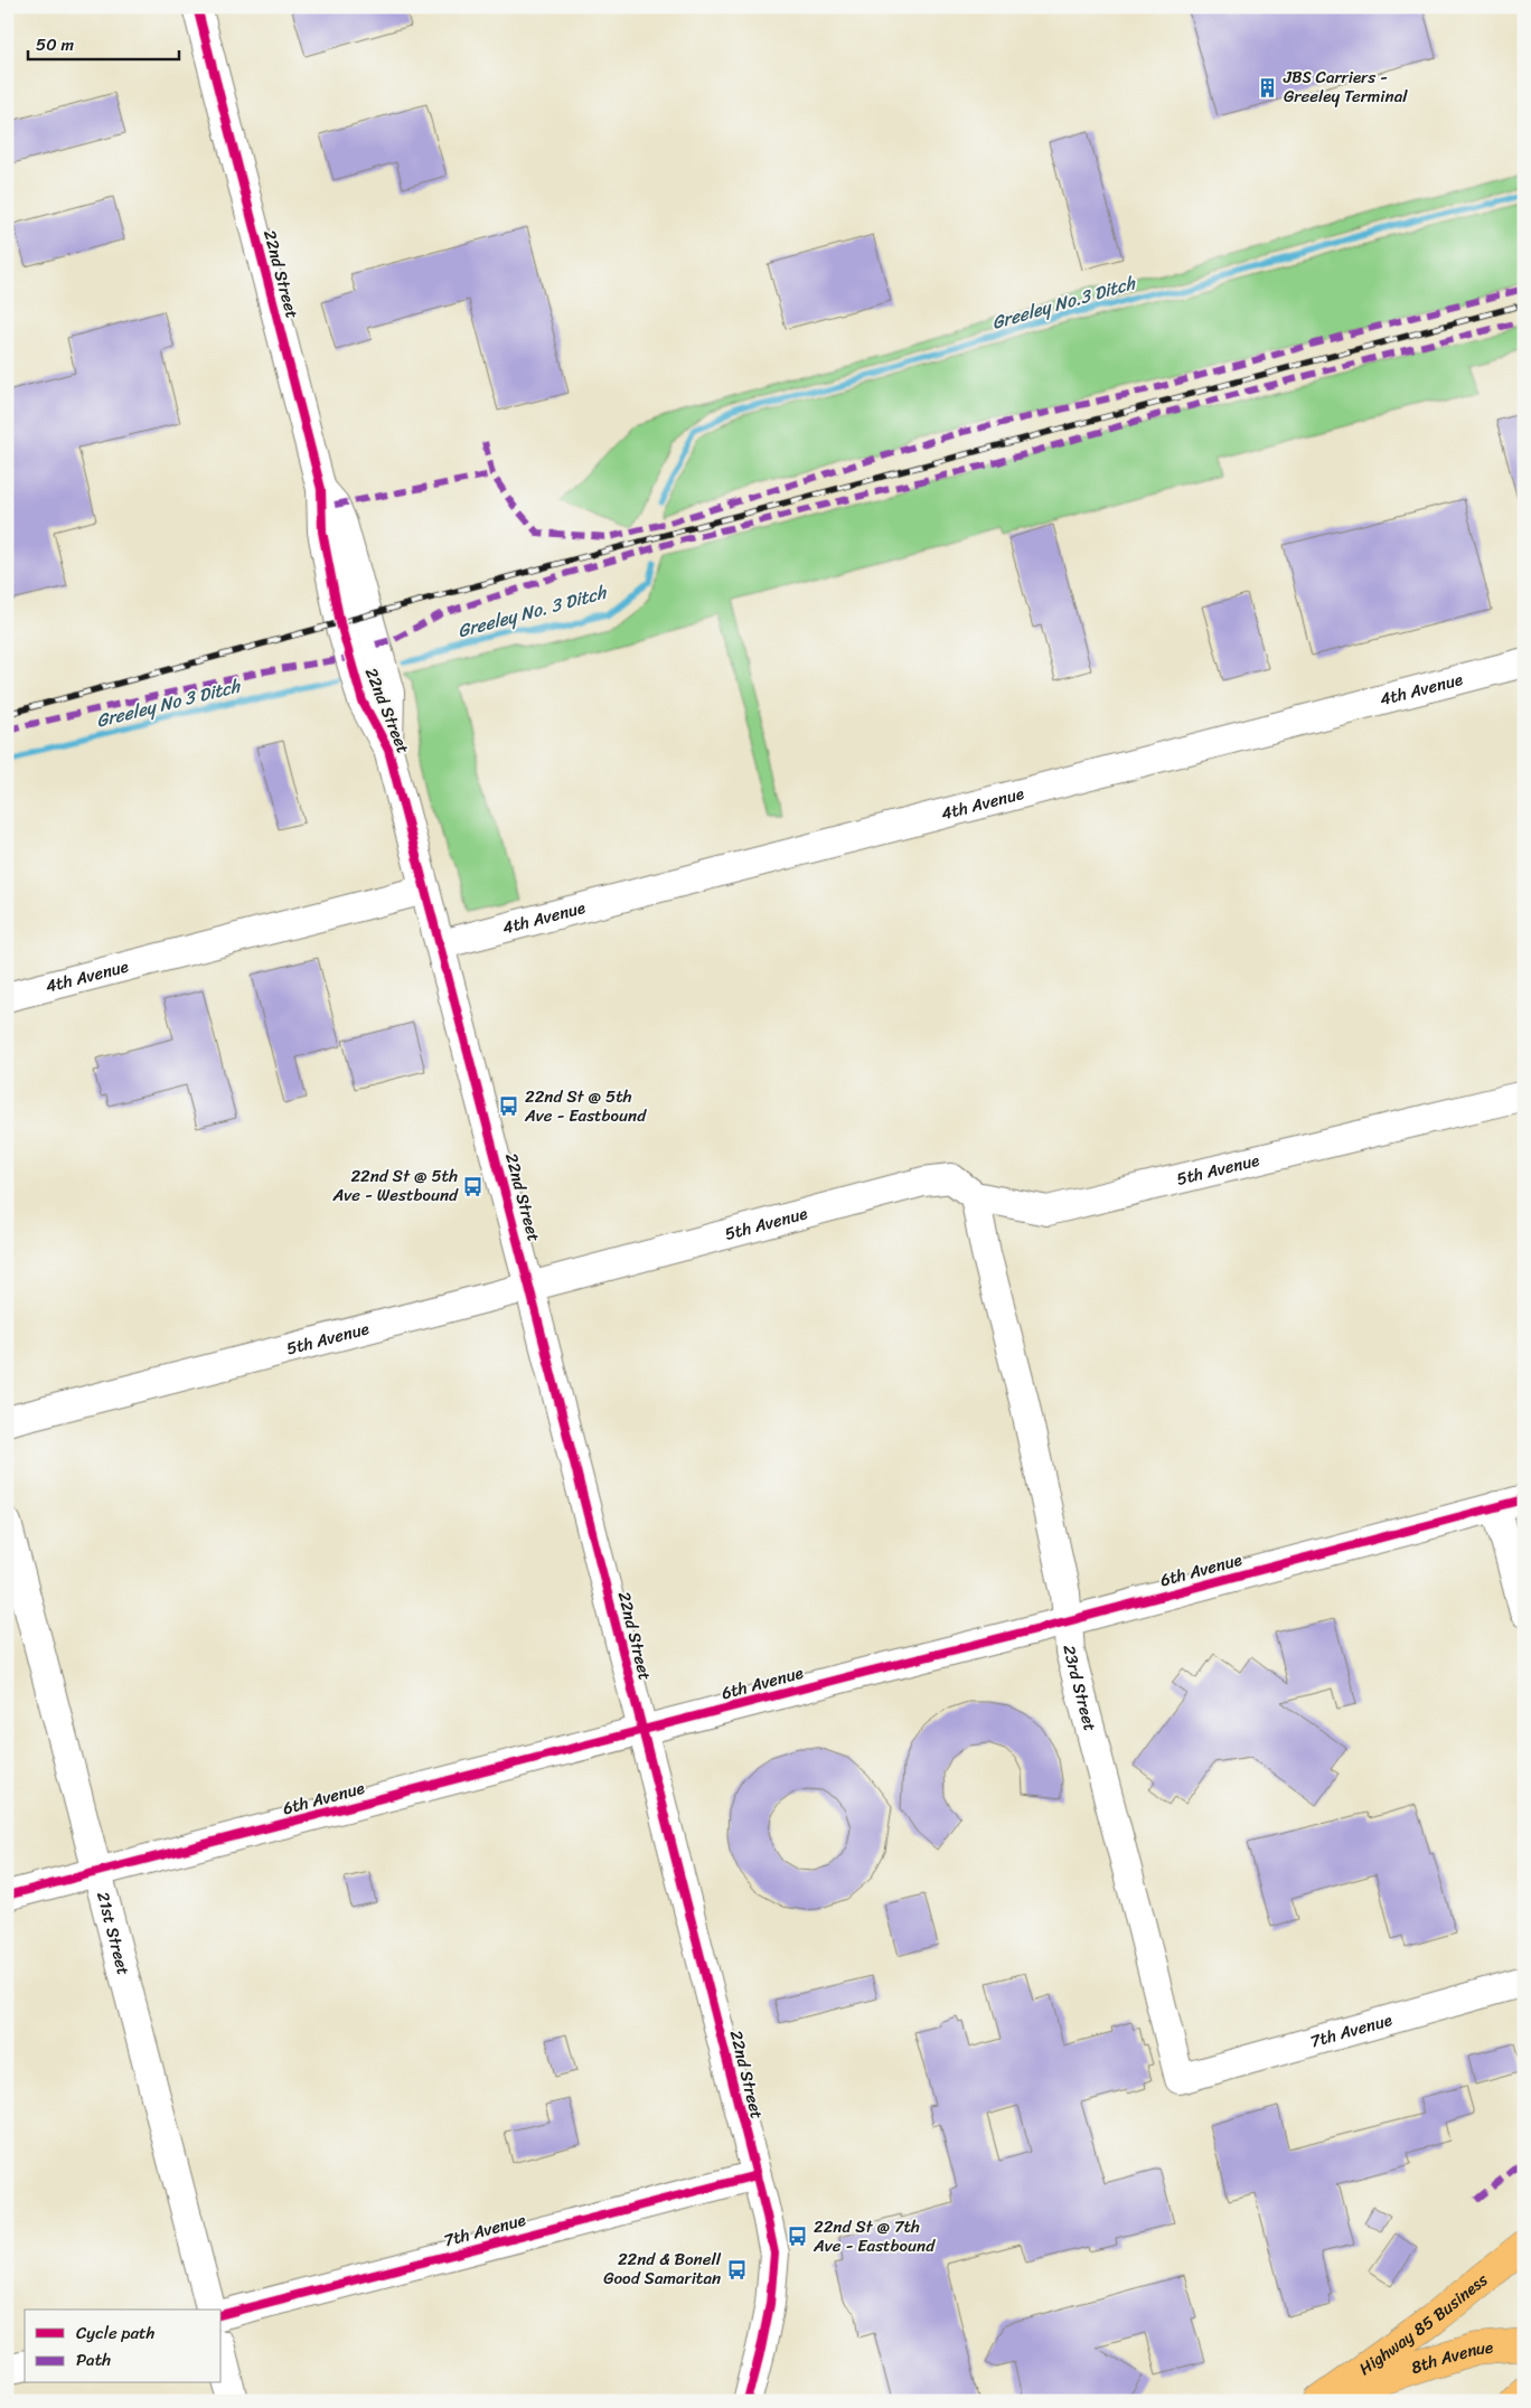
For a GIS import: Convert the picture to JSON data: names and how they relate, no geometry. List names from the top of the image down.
{
  "streets": {
    "main road": ["Highway 85 Business", "8th Avenue"],
    "street": [
      "22nd Street",
      "4th Avenue",
      "5th Avenue",
      "6th Avenue",
      "23rd Street",
      "21st Street",
      "7th Avenue"
    ]
  },
  "crossings": [
    ["22nd Street", "4th Avenue"],
    ["22nd Street", "5th Avenue"],
    ["22nd Street", "6th Avenue"],
    ["22nd Street", "7th Avenue"],
    ["5th Avenue", "23rd Street"],
    ["6th Avenue", "23rd Street"],
    ["6th Avenue", "21st Street"],
    ["23rd Street", "7th Avenue"],
    ["Highway 85 Business", "8th Avenue"]
  ],
  "water": ["Greeley No.3 Ditch", "Greeley No. 3 Ditch", "Greeley No 3 Ditch"],
  "places": {
    "building": ["JBS Carriers - Greeley Terminal"],
    "bus stop": [
      "22nd St @ 5th Ave - Eastbound",
      "22nd St @ 5th Ave - Westbound",
      "22nd St @ 7th Ave - Eastbound",
      "22nd & Bonell Good Samaritan"
    ]
  },
  "legend": ["Cycle path", "Path"],
  "scale_bar": "50 m"
}
